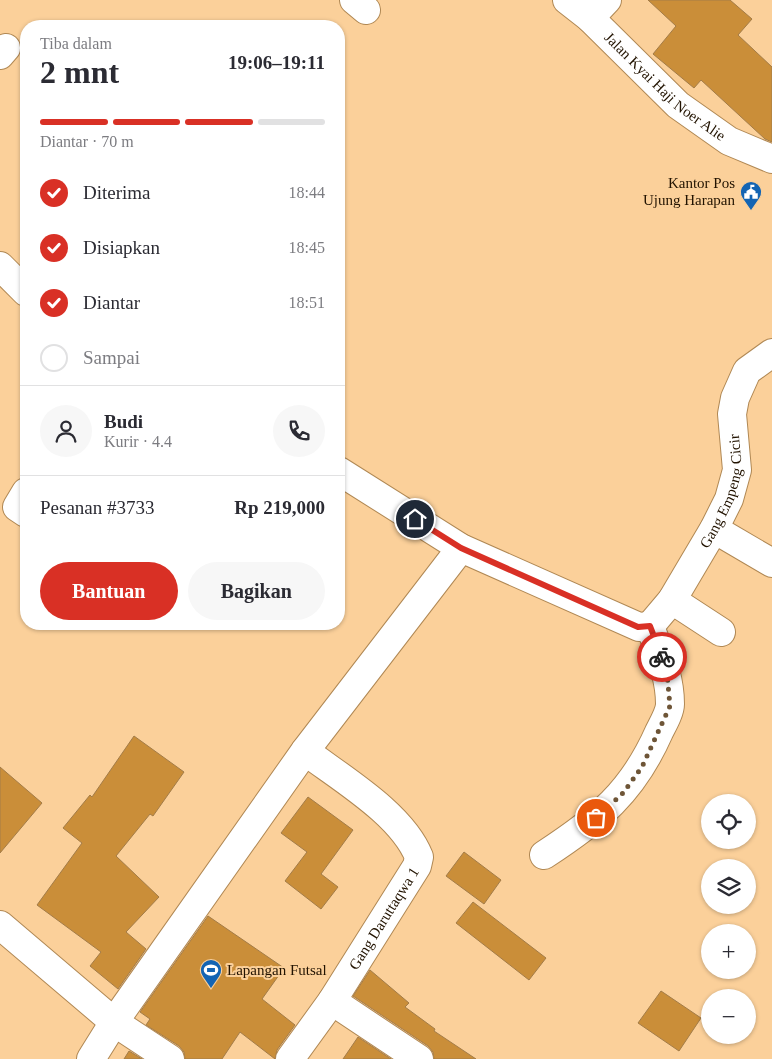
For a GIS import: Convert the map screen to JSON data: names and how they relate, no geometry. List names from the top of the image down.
{
  "streets": {
    "street": ["Jalan Kyai Haji Noer Alie", "Gang Empeng Cicir", "Gang Daruttaqwa 1"]
  },
  "places": {
    "public building": ["Kantor Pos Ujung Harapan"],
    "sports": ["Lapangan Futsal"]
  },
  "page": {
    "heading": ["2 mnt", "Tiba dalam", "19:06–19:11"],
    "panel": [
      "Budi",
      "Kurir · 4.4",
      "Pesanan #3733",
      "Rp 219,000"
    ],
    "bar": "Diantar · 70 m",
    "list": [
      ["Diterima", "18:44"],
      ["Disiapkan", "18:45"],
      ["Diantar", "18:51"],
      "Sampai"
    ],
    "buttons": ["Bantuan", "Bagikan"],
    "map_buttons": ["+", "−"]
  }
}
